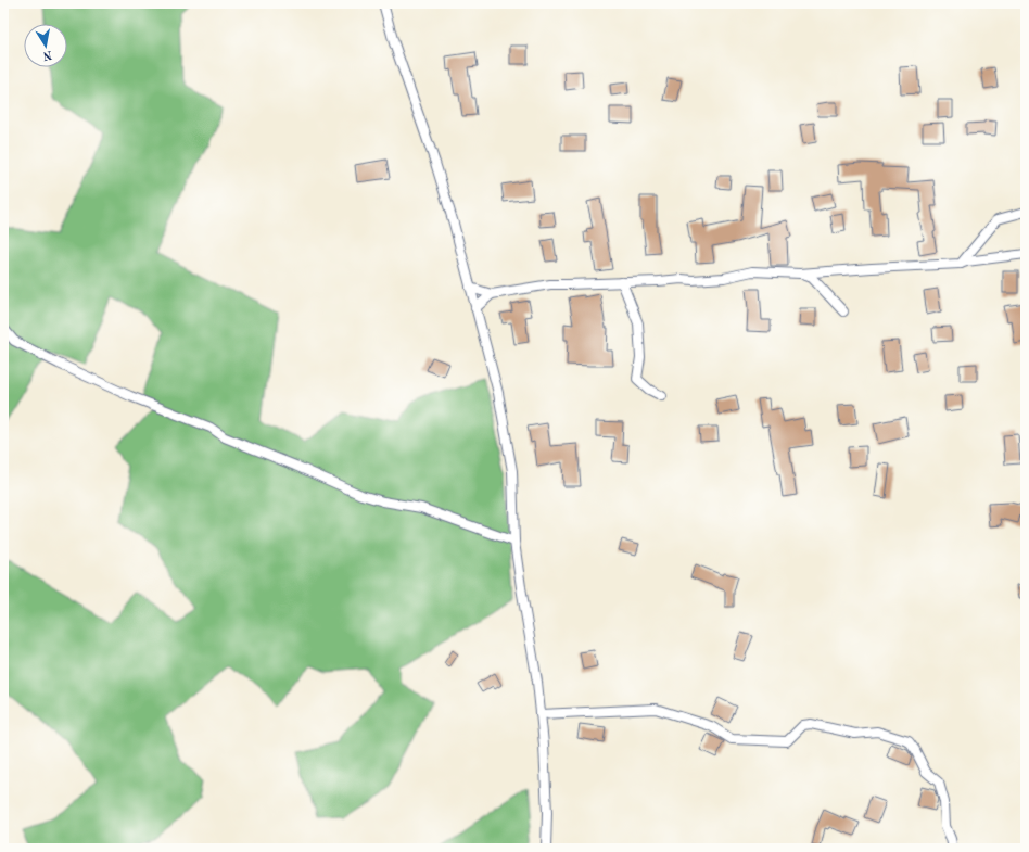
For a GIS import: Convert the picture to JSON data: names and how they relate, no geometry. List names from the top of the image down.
{
  "north": "bottom"
}
